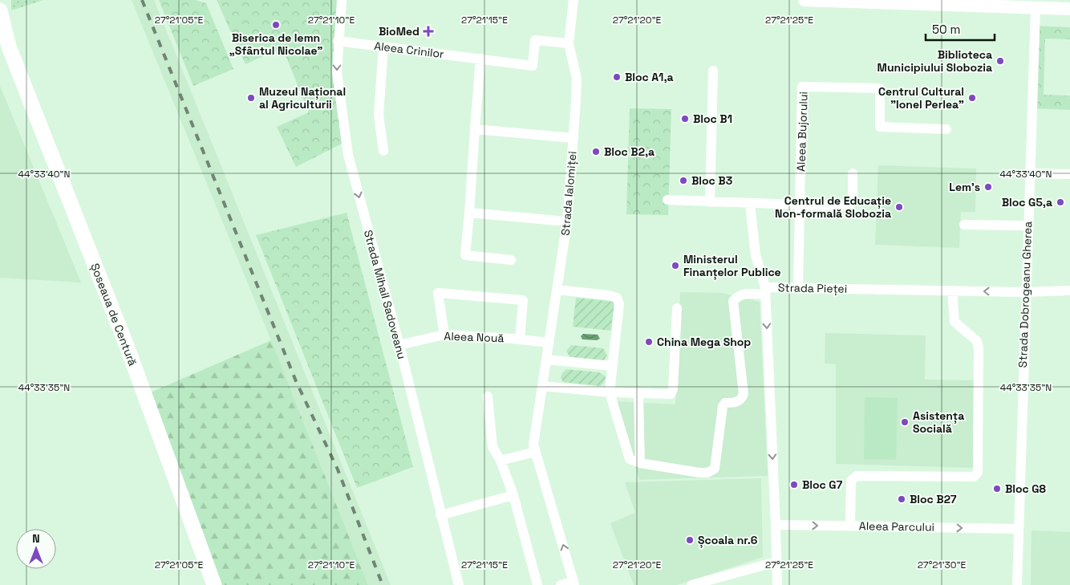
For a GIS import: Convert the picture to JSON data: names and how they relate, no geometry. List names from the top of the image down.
{
  "streets": {
    "highway": ["Șoseaua de Centură"],
    "street": [
      "Aleea Crinilor",
      "Aleea Bujorului",
      "Strada Ialomiței",
      "Strada Pieței",
      "Strada Mihail Sadoveanu",
      "Strada Dobrogeanu Gherea",
      "Aleea Nouă",
      "Aleea Parcului"
    ]
  },
  "crossings": [
    ["Aleea Crinilor", "Strada Ialomiței"],
    ["Aleea Crinilor", "Strada Mihail Sadoveanu"],
    ["Aleea Bujorului", "Strada Pieței"],
    ["Strada Ialomiței", "Aleea Nouă"],
    ["Strada Pieței", "Strada Dobrogeanu Gherea"],
    ["Strada Pieței", "Aleea Parcului"],
    ["Strada Mihail Sadoveanu", "Aleea Nouă"],
    ["Strada Dobrogeanu Gherea", "Aleea Parcului"]
  ],
  "one_way": ["Aleea Parcului"],
  "places": {
    "other": [
      "Biserica de lemn „Sfântul Nicolae”",
      "Biblioteca Municipiului Slobozia",
      "Bloc A1,a",
      "Muzeul Național al Agriculturii",
      "Centrul Cultural \"Ionel Perlea\"",
      "Bloc B1",
      "Bloc B2,a",
      "Bloc B3",
      "Lem's",
      "Bloc G5,a",
      "Centrul de Educație Non-formală Slobozia",
      "Ministerul Finanțelor Publice",
      "China Mega Shop",
      "Asistența Socială",
      "Bloc G7",
      "Bloc G8",
      "Bloc B27",
      "Școala nr.6"
    ],
    "health": ["BioMed"]
  },
  "scale_bar": "50 m",
  "north": "top",
  "coordinates": [
    "27°21'05\"E",
    "27°21'10\"E",
    "27°21'15\"E",
    "27°21'20\"E",
    "27°21'25\"E",
    "44°33'40\"N",
    "44°33'35\"N",
    "27°21'30\"E"
  ]
}
